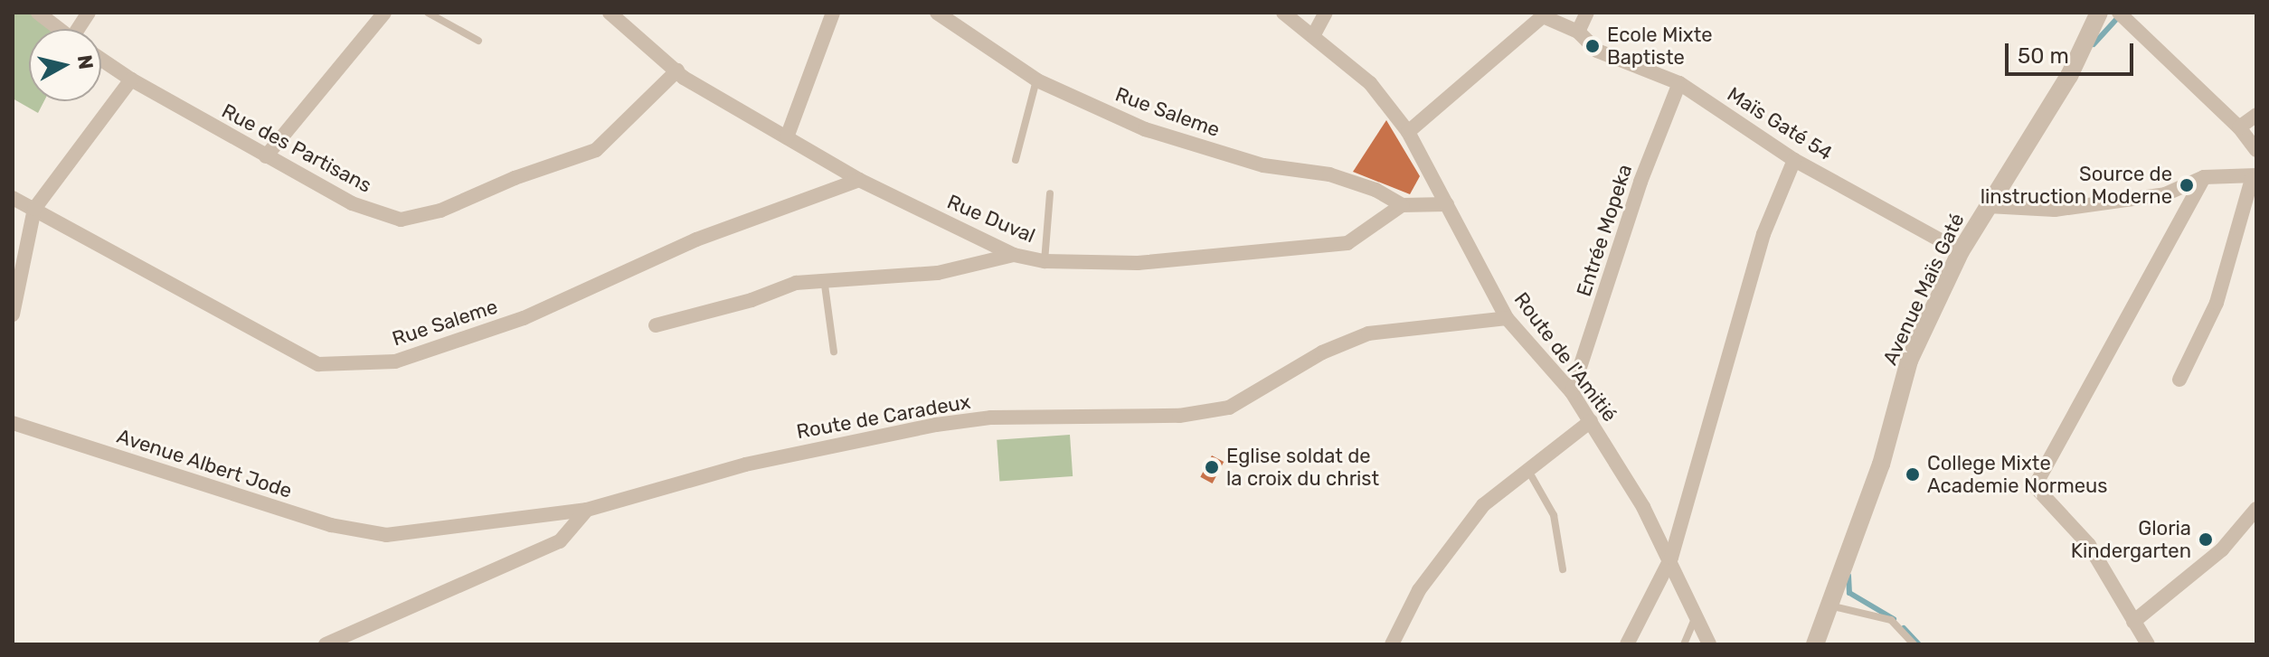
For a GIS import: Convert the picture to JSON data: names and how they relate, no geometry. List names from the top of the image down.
{
  "streets": {
    "street": [
      "Rue Saleme",
      "Maïs Gaté 54",
      "Rue des Partisans",
      "Rue Duval",
      "Entrée Mopeka",
      "Avenue Maïs Gaté",
      "Route de l'Amitié",
      "Route de Caradeux",
      "Avenue Albert Jode"
    ]
  },
  "crossings": [
    ["Rue Saleme", "Rue Duval"],
    ["Maïs Gaté 54", "Entrée Mopeka"],
    ["Maïs Gaté 54", "Avenue Maïs Gaté"],
    ["Maïs Gaté 54", "Route de l'Amitié"],
    ["Rue des Partisans", "Rue Duval"],
    ["Entrée Mopeka", "Route de l'Amitié"],
    ["Route de l'Amitié", "Route de Caradeux"],
    ["Route de Caradeux", "Avenue Albert Jode"]
  ],
  "places": [
    "Ecole Mixte Baptiste",
    "Source de linstruction Moderne",
    "Eglise soldat de la croix du christ",
    "College Mixte Academie Normeus",
    "Gloria Kindergarten"
  ],
  "scale_bar": "50 m",
  "north": "right"
}
